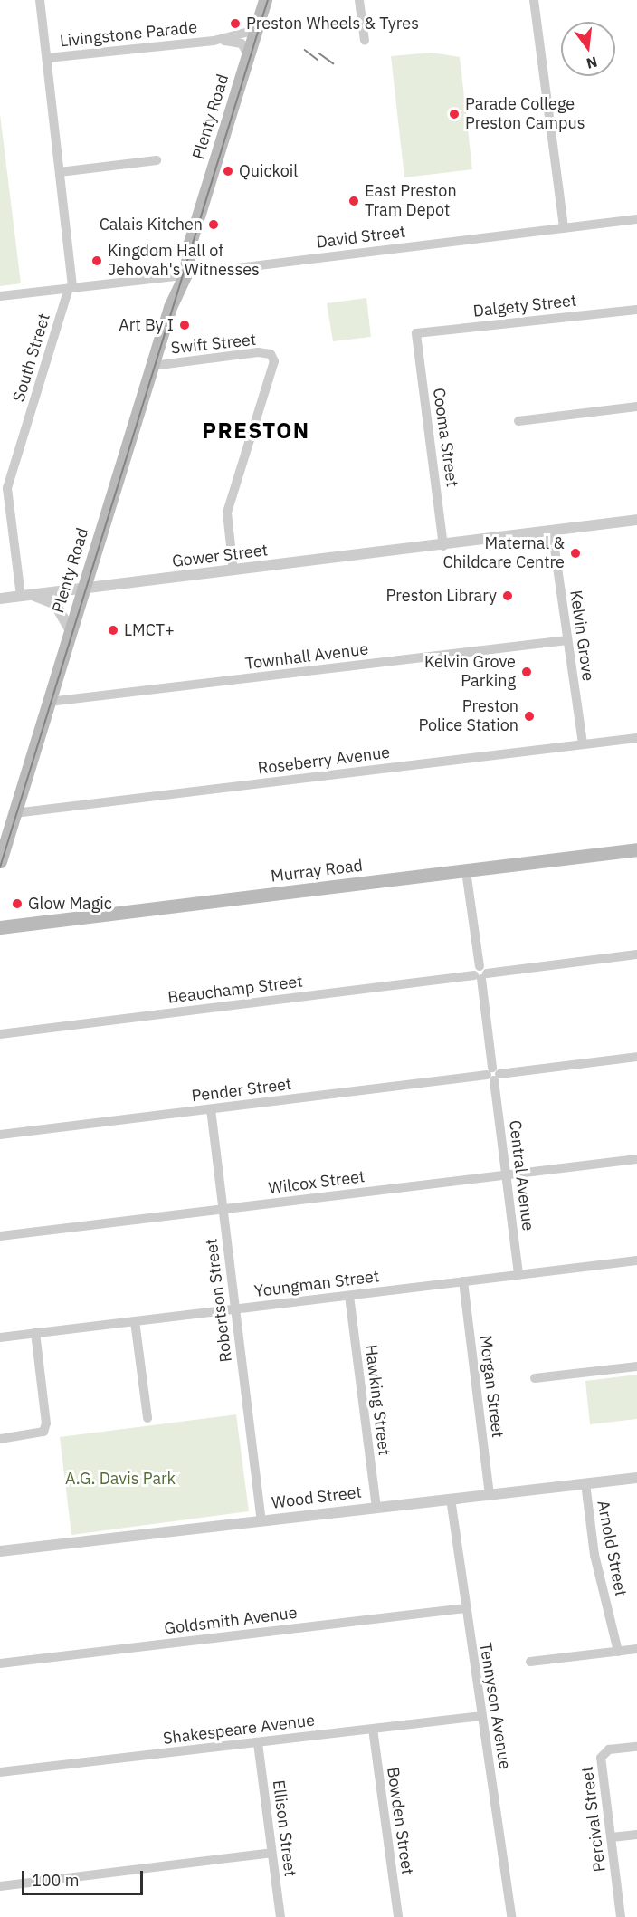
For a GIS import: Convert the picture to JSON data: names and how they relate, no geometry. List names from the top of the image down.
{
  "streets": {
    "main road": ["Plenty Road", "Murray Road"],
    "street": [
      "Livingstone Parade",
      "David Street",
      "Dalgety Street",
      "Swift Street",
      "South Street",
      "Cooma Street",
      "Gower Street",
      "Kelvin Grove",
      "Townhall Avenue",
      "Roseberry Avenue",
      "Beauchamp Street",
      "Pender Street",
      "Central Avenue",
      "Wilcox Street",
      "Youngman Street",
      "Robertson Street",
      "Morgan Street",
      "Hawking Street",
      "Wood Street",
      "Arnold Street",
      "Goldsmith Avenue",
      "Tennyson Avenue",
      "Shakespeare Avenue",
      "Percival Street",
      "Bowden Street",
      "Ellison Street"
    ]
  },
  "crossings": [
    ["Livingstone Parade", "Plenty Road"],
    ["Livingstone Parade", "South Street"],
    ["Plenty Road", "David Street"],
    ["Plenty Road", "Swift Street"],
    ["Plenty Road", "Gower Street"],
    ["Plenty Road", "Townhall Avenue"],
    ["Plenty Road", "Roseberry Avenue"],
    ["David Street", "South Street"],
    ["Dalgety Street", "Cooma Street"],
    ["Swift Street", "Gower Street"],
    ["South Street", "Gower Street"],
    ["Cooma Street", "Gower Street"],
    ["Gower Street", "Kelvin Grove"],
    ["Kelvin Grove", "Townhall Avenue"],
    ["Kelvin Grove", "Roseberry Avenue"],
    ["Murray Road", "Central Avenue"],
    ["Beauchamp Street", "Central Avenue"],
    ["Pender Street", "Central Avenue"],
    ["Pender Street", "Robertson Street"],
    ["Central Avenue", "Wilcox Street"],
    ["Central Avenue", "Youngman Street"],
    ["Wilcox Street", "Robertson Street"],
    ["Youngman Street", "Robertson Street"],
    ["Youngman Street", "Morgan Street"],
    ["Youngman Street", "Hawking Street"],
    ["Robertson Street", "Wood Street"],
    ["Morgan Street", "Wood Street"],
    ["Hawking Street", "Wood Street"],
    ["Wood Street", "Arnold Street"],
    ["Wood Street", "Tennyson Avenue"],
    ["Goldsmith Avenue", "Tennyson Avenue"],
    ["Tennyson Avenue", "Shakespeare Avenue"],
    ["Shakespeare Avenue", "Bowden Street"],
    ["Shakespeare Avenue", "Ellison Street"]
  ],
  "districts": ["PRESTON"],
  "parks": ["A.G. Davis Park"],
  "places": [
    "Preston Wheels & Tyres",
    "Parade College Preston Campus",
    "Quickoil",
    "East Preston Tram Depot",
    "Calais Kitchen",
    "Kingdom Hall of Jehovah's Witnesses",
    "Art By I",
    "Maternal & Childcare Centre",
    "Preston Library",
    "LMCT+",
    "Kelvin Grove Parking",
    "Preston Police Station",
    "Glow Magic"
  ],
  "scale_bar": "100 m",
  "north": "bottom"
}
